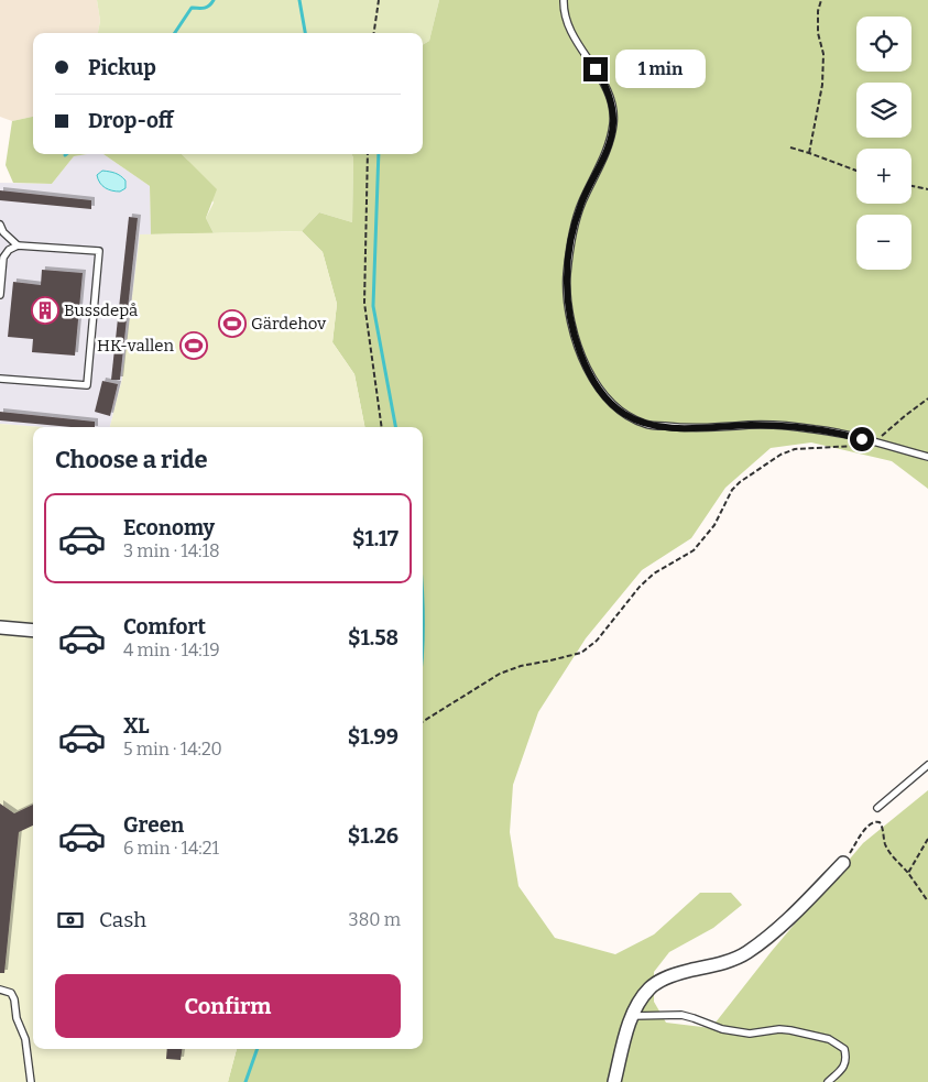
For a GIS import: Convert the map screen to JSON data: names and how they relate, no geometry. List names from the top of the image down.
{
  "places": {
    "building": ["Bussdepå"],
    "sports": ["Gärdehov", "HK-vallen"]
  },
  "page": {
    "map_buttons": ["+", "−"],
    "banner": ["Pickup", "Drop-off"],
    "bubble": "1 min",
    "heading": "Choose a ride",
    "list": [
      {
        "name": "Economy",
        "note": "3 min · 14:18",
        "value": "$1.17"
      },
      {
        "name": "Comfort",
        "note": "4 min · 14:19",
        "value": "$1.58"
      },
      {
        "name": "XL",
        "note": "5 min · 14:20",
        "value": "$1.99"
      },
      {
        "name": "Green",
        "note": "6 min · 14:21",
        "value": "$1.26"
      }
    ],
    "pay": ["Cash", "380 m"],
    "buttons": "Confirm"
  }
}
